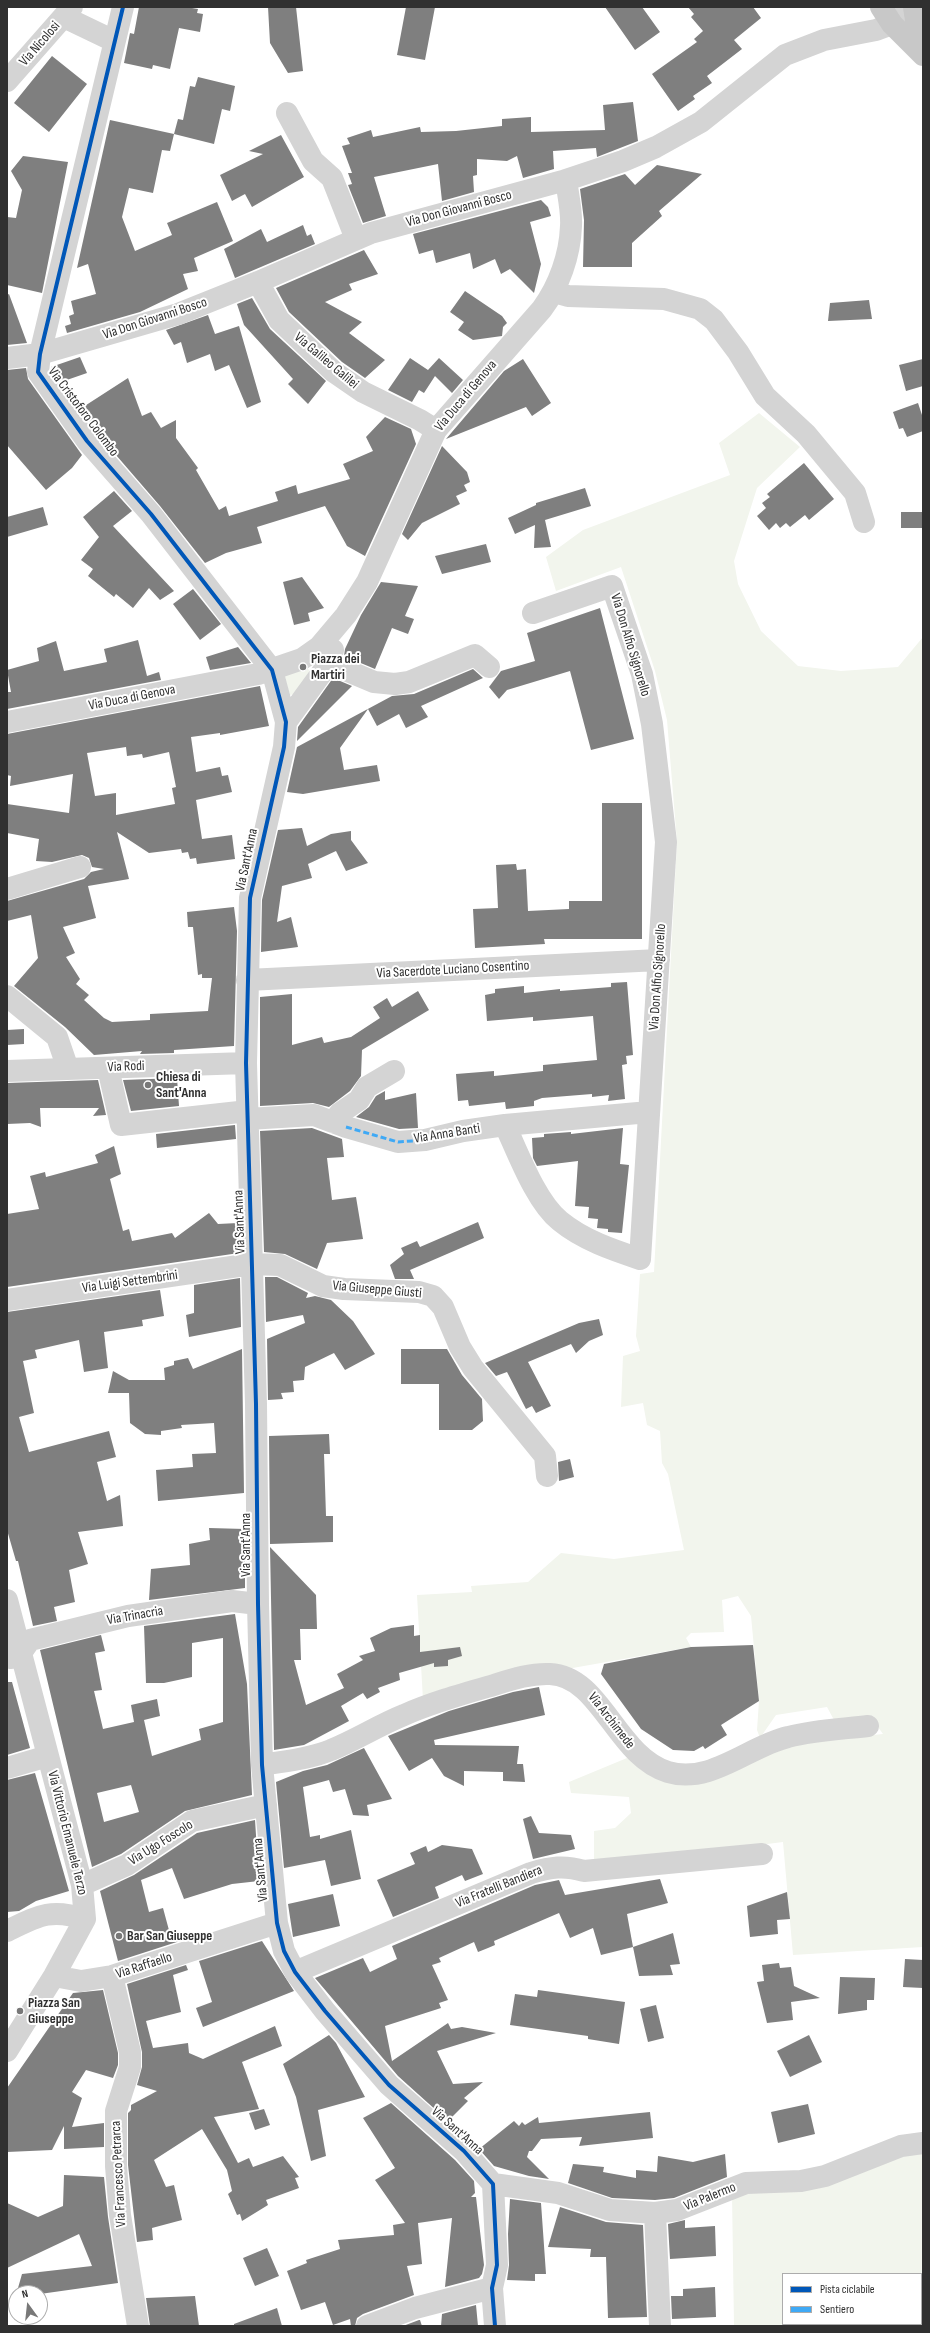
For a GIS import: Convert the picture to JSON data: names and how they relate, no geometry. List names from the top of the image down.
{
  "streets": {
    "street": [
      "Via Nicolosi",
      "Via Don Giovanni Bosco",
      "Via Galileo Galilei",
      "Via Duca di Genova",
      "Via Cristoforo Colombo",
      "Via Don Alfio Signorello",
      "Via Sant'Anna",
      "Via Sacerdote Luciano Cosentino",
      "Via Rodi",
      "Via Anna Banti",
      "Via Luigi Settembrini",
      "Via Giuseppe Giusti",
      "Via Trinacria",
      "Via Archimede",
      "Via Vittorio Emanuele Terzo",
      "Via Ugo Foscolo",
      "Via Fratelli Bandiera",
      "Via Raffaello",
      "Via Francesco Petrarca",
      "Via Palermo"
    ]
  },
  "crossings": [
    ["Via Don Giovanni Bosco", "Via Galileo Galilei"],
    ["Via Don Giovanni Bosco", "Via Duca di Genova"],
    ["Via Don Giovanni Bosco", "Via Cristoforo Colombo"],
    ["Via Galileo Galilei", "Via Duca di Genova"],
    ["Via Duca di Genova", "Via Cristoforo Colombo"],
    ["Via Don Alfio Signorello", "Via Sacerdote Luciano Cosentino"],
    ["Via Don Alfio Signorello", "Via Anna Banti"],
    ["Via Sant'Anna", "Via Sacerdote Luciano Cosentino"],
    ["Via Sant'Anna", "Via Rodi"],
    ["Via Sant'Anna", "Via Anna Banti"],
    ["Via Sant'Anna", "Via Luigi Settembrini"],
    ["Via Sant'Anna", "Via Giuseppe Giusti"],
    ["Via Sant'Anna", "Via Trinacria"],
    ["Via Sant'Anna", "Via Archimede"],
    ["Via Sant'Anna", "Via Ugo Foscolo"],
    ["Via Sant'Anna", "Via Fratelli Bandiera"],
    ["Via Sant'Anna", "Via Raffaello"],
    ["Via Sant'Anna", "Via Palermo"],
    ["Via Rodi", "Via Anna Banti"],
    ["Via Luigi Settembrini", "Via Giuseppe Giusti"],
    ["Via Trinacria", "Via Vittorio Emanuele Terzo"],
    ["Via Vittorio Emanuele Terzo", "Via Ugo Foscolo"],
    ["Via Raffaello", "Via Francesco Petrarca"]
  ],
  "places": [
    "Piazza dei Martiri",
    "Chiesa di Sant'Anna",
    "Bar San Giuseppe",
    "Piazza San Giuseppe"
  ],
  "legend": ["Pista ciclabile", "Sentiero"],
  "north": "top"
}
